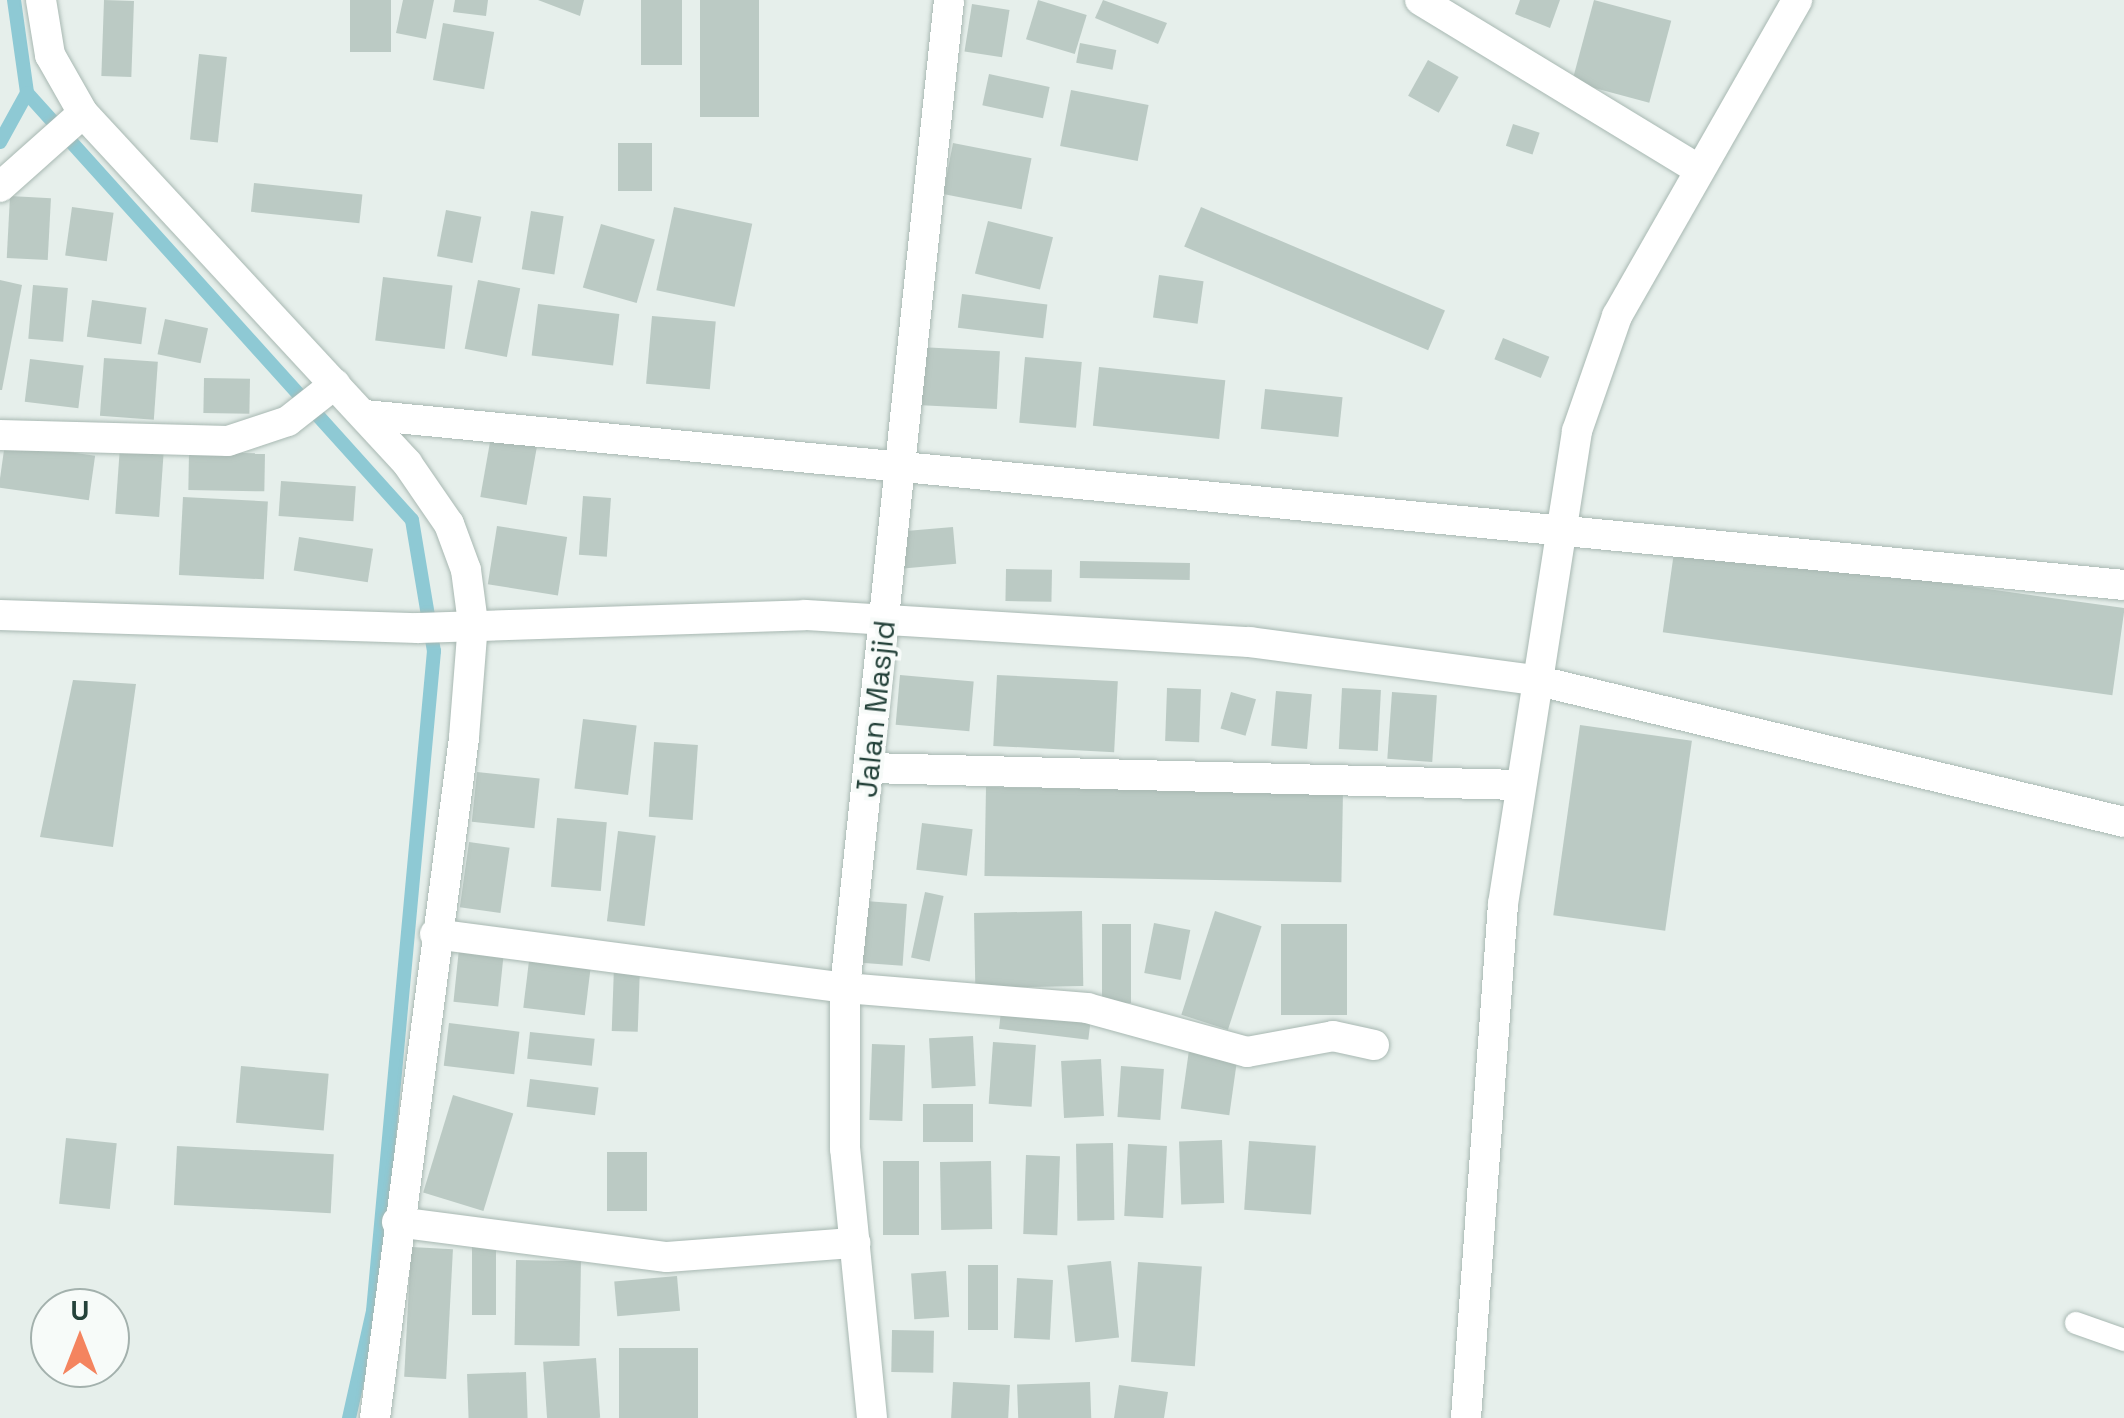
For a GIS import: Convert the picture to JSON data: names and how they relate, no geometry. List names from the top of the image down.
{
  "streets": {
    "street": ["Jalan Masjid"]
  },
  "north": "top"
}
